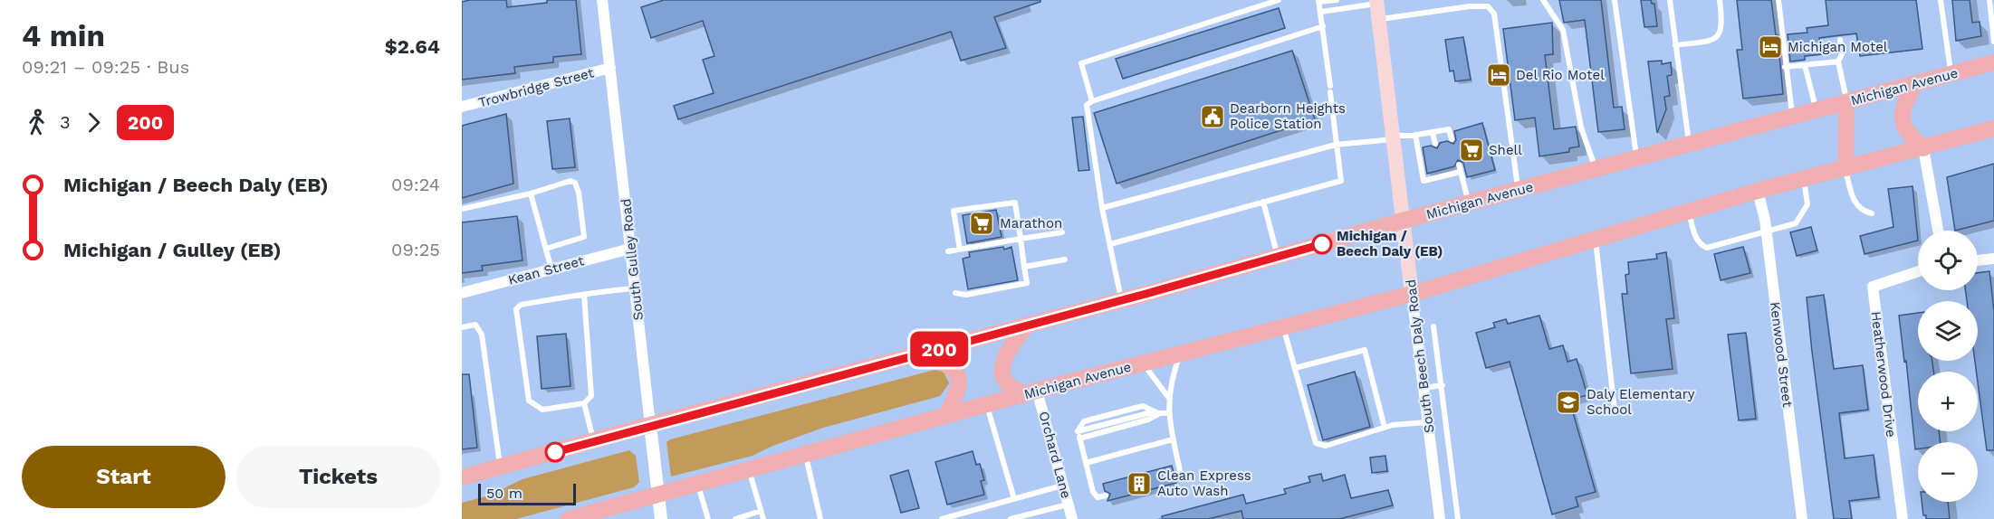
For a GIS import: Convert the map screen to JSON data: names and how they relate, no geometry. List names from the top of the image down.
{
  "streets": {
    "main road": ["Michigan Avenue", "South Beech Daly Road"],
    "street": [
      "Trowbridge Street",
      "South Gulley Road",
      "Kean Street",
      "Kenwood Street",
      "Heatherwood Drive",
      "Orchard Lane"
    ]
  },
  "crossings": [
    ["Michigan Avenue", "South Gulley Road"],
    ["Michigan Avenue", "Kenwood Street"],
    ["Michigan Avenue", "South Beech Daly Road"],
    ["Michigan Avenue", "Orchard Lane"],
    ["Trowbridge Street", "South Gulley Road"],
    ["South Gulley Road", "Kean Street"]
  ],
  "places": {
    "hotel": ["Michigan Motel", "Del Rio Motel"],
    "public building": ["Dearborn Heights Police Station"],
    "supermarket": ["Shell", "Marathon"],
    "other": ["Michigan / Beech Daly (EB)"],
    "school or university": ["Daly Elementary School"],
    "building": ["Clean Express Auto Wash"]
  },
  "lines": ["bus line 200"],
  "scale_bar": "50 m",
  "page": {
    "heading": ["4 min", "09:21 – 09:25 · Bus", "$2.64"],
    "on_map": "200",
    "legs": ["3", "200"],
    "list": [
      {
        "name": "Michigan / Beech Daly (EB)",
        "value": "09:24"
      },
      {
        "name": "Michigan / Gulley (EB)",
        "value": "09:25"
      }
    ],
    "map_buttons": ["+", "−"],
    "buttons": ["Start", "Tickets"],
    "scale": "50 m"
  }
}
